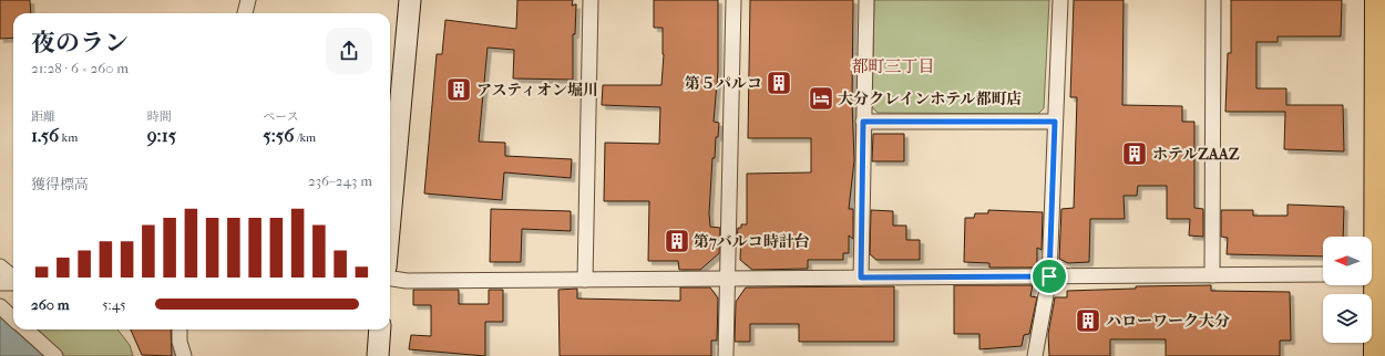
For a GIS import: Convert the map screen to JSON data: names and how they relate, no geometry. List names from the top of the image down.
{
  "districts": ["都町三丁目"],
  "places": {
    "building": [
      "第５パルコ",
      "アスティオン堀川",
      "ホテルZAAZ",
      "第7バルコ時計台",
      "ハローワーク大分"
    ],
    "hotel": ["大分クレインホテル都町店"]
  },
  "north": "left",
  "page": {
    "heading": ["夜のラン", "21:28 · 6 × 260 m"],
    "stats": [
      ["距離", "1.56 km"],
      ["時間", "9:15"],
      ["ペース", "5:56 /km"]
    ],
    "chart": ["獲得標高", "236–243 m"],
    "list": [
      {
        "name": "260 m",
        "note": "5:45"
      }
    ]
  }
}
